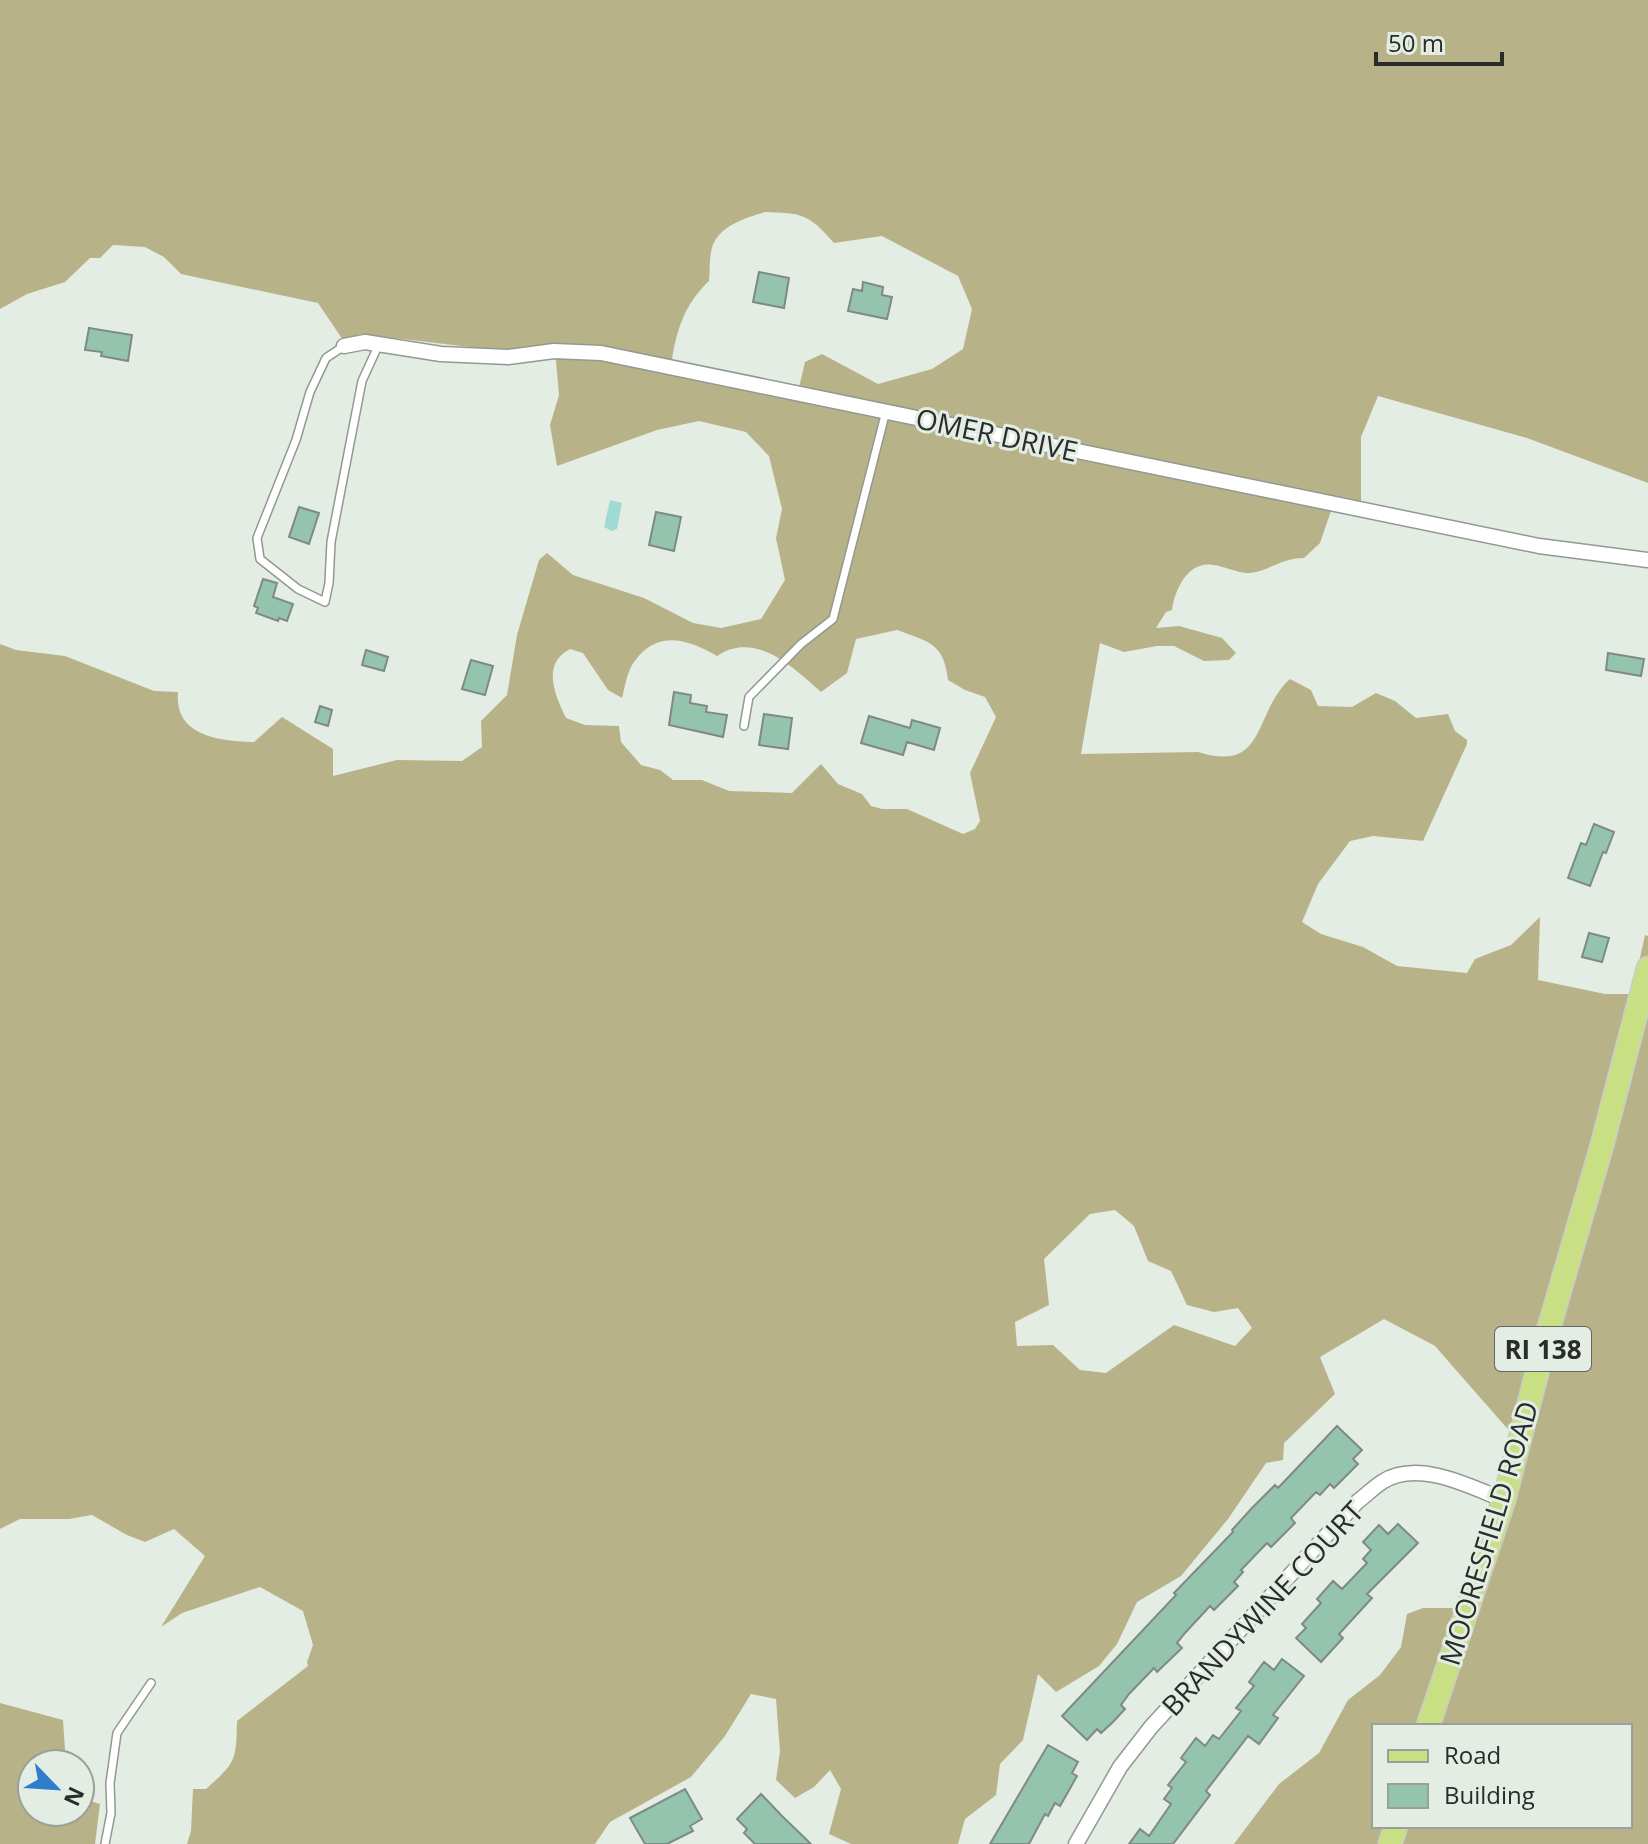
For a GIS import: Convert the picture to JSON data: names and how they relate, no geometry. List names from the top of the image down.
{
  "streets": {
    "main road": ["RI 138", "MOORESFIELD ROAD"],
    "street": ["OMER DRIVE", "BRANDYWINE COURT"]
  },
  "crossings": [
    ["MOORESFIELD ROAD", "BRANDYWINE COURT"]
  ],
  "legend": ["Road", "Building"],
  "scale_bar": "50 m",
  "north": "bottom right"
}
